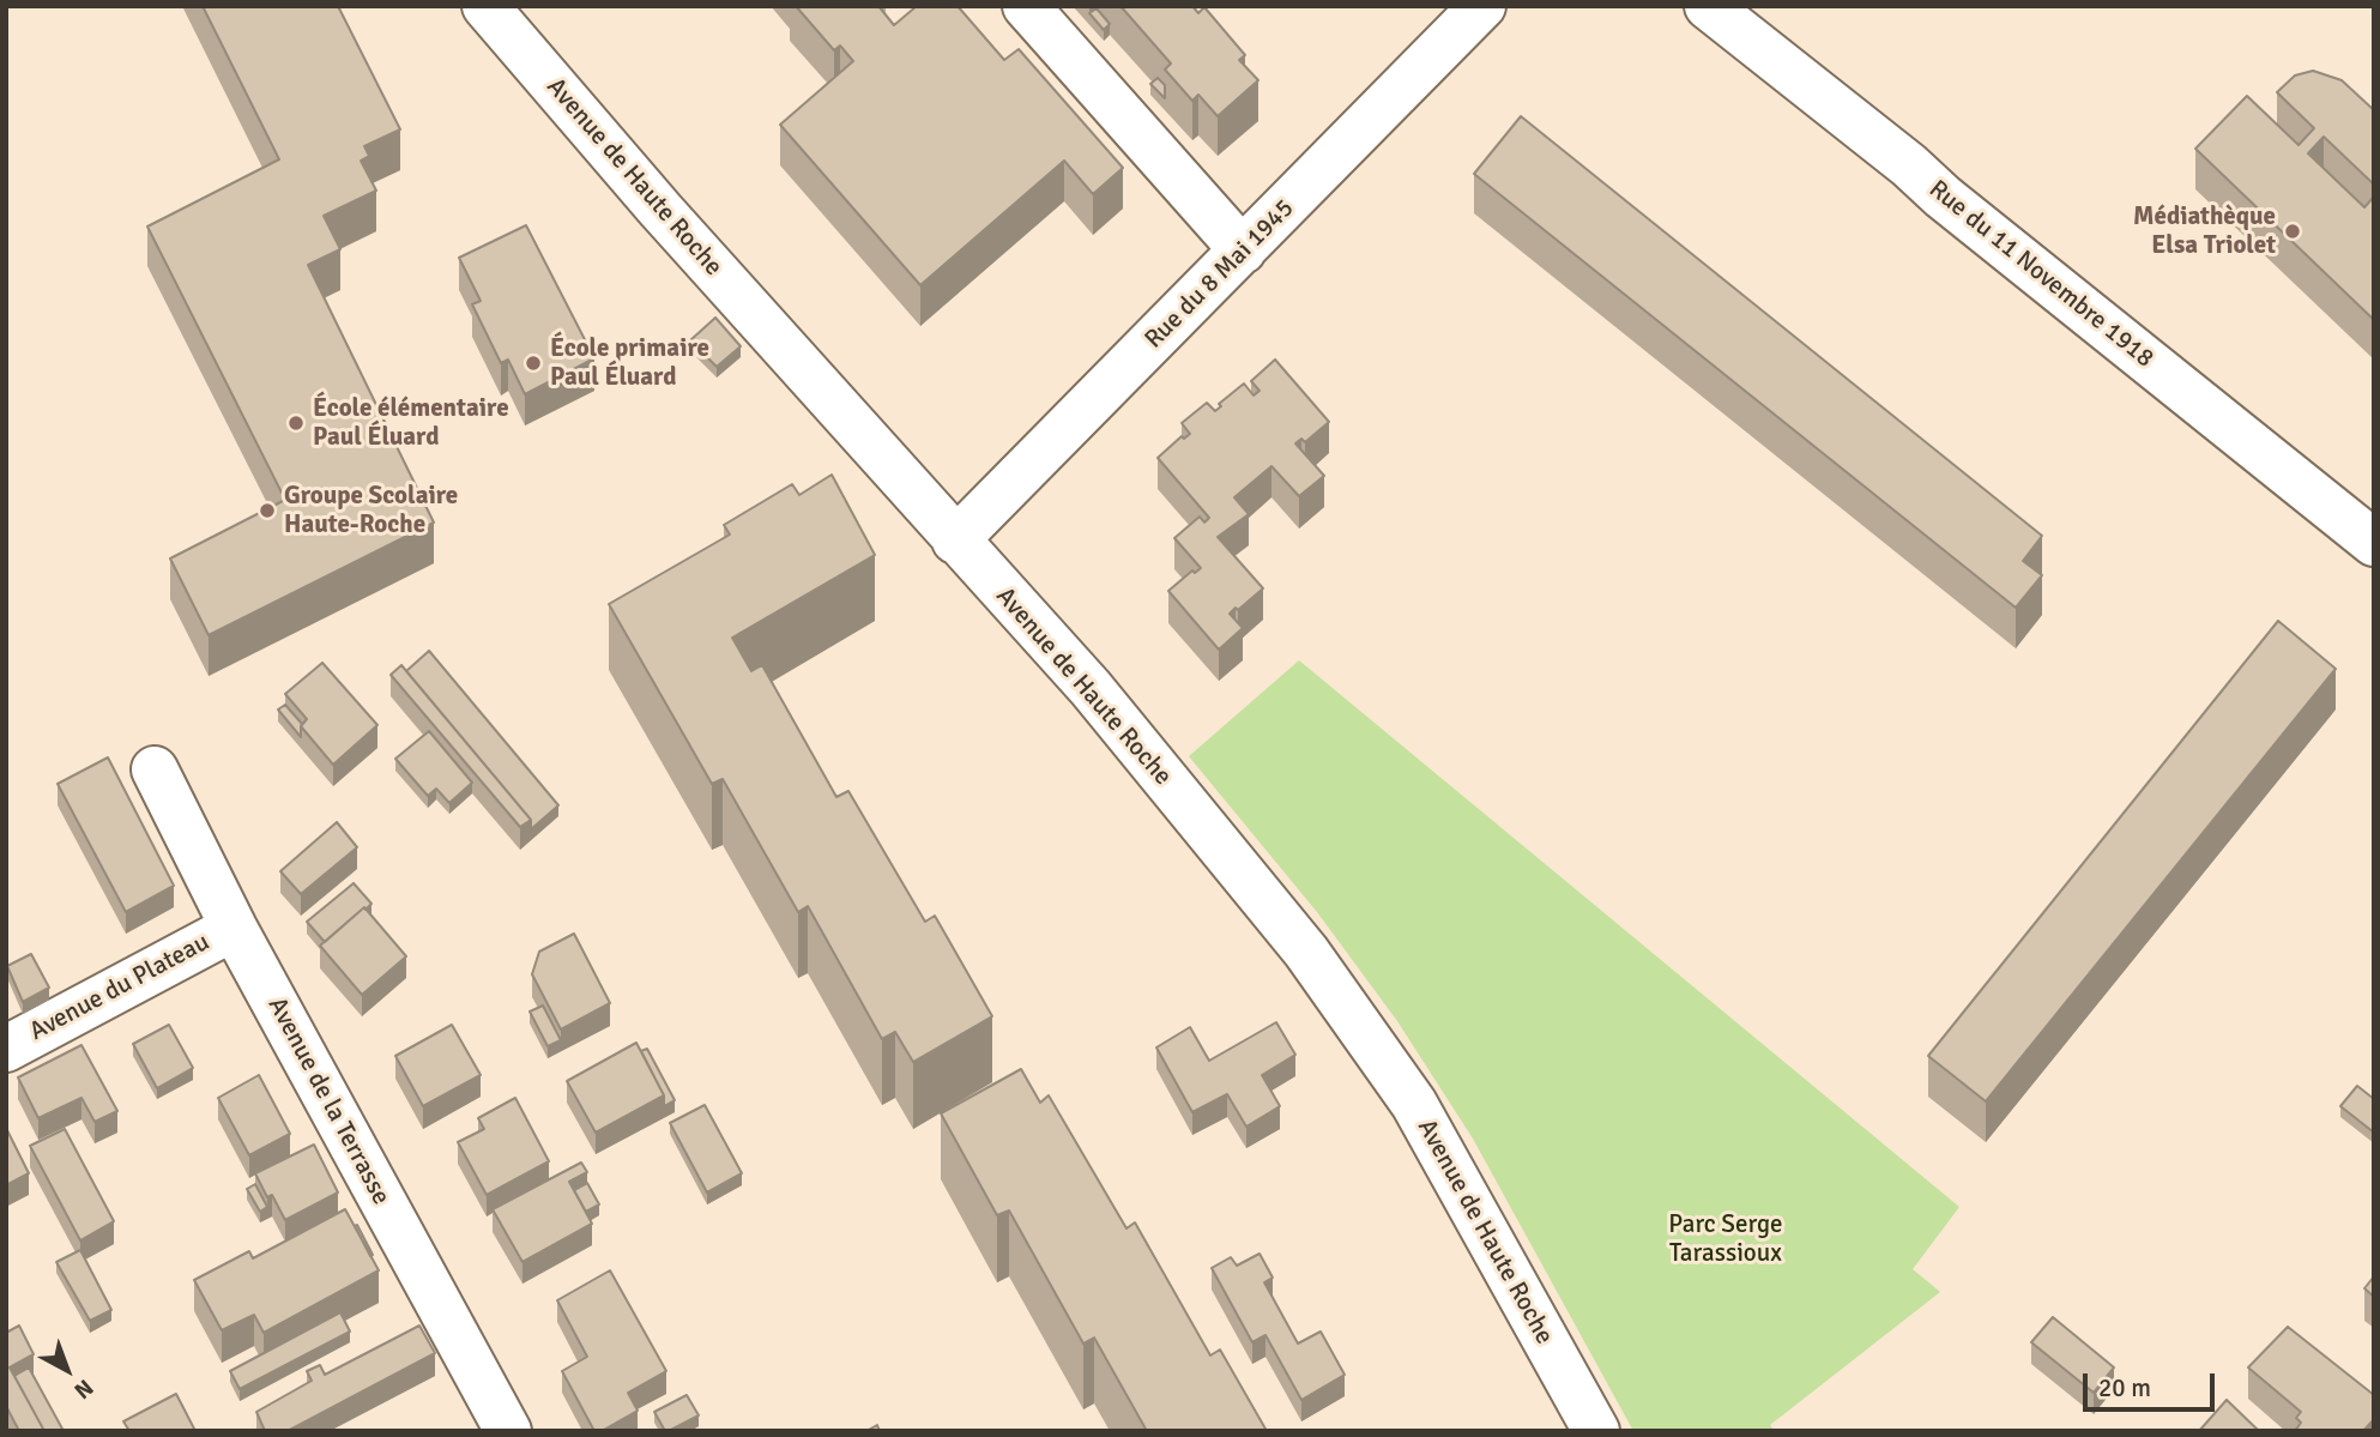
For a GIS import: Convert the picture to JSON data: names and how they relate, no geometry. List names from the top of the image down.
{
  "streets": {
    "street": [
      "Avenue de Haute Roche",
      "Rue du 8 Mai 1945",
      "Rue du 11 Novembre 1918",
      "Avenue du Plateau",
      "Avenue de la Terrasse"
    ]
  },
  "crossings": [
    ["Avenue de Haute Roche", "Rue du 8 Mai 1945"],
    ["Avenue du Plateau", "Avenue de la Terrasse"]
  ],
  "parks": ["Parc Serge Tarassioux"],
  "places": [
    "Médiathèque Elsa Triolet",
    "École primaire Paul Éluard",
    "École élémentaire Paul Éluard",
    "Groupe Scolaire Haute-Roche"
  ],
  "scale_bar": "20 m",
  "north": "bottom right"
}
